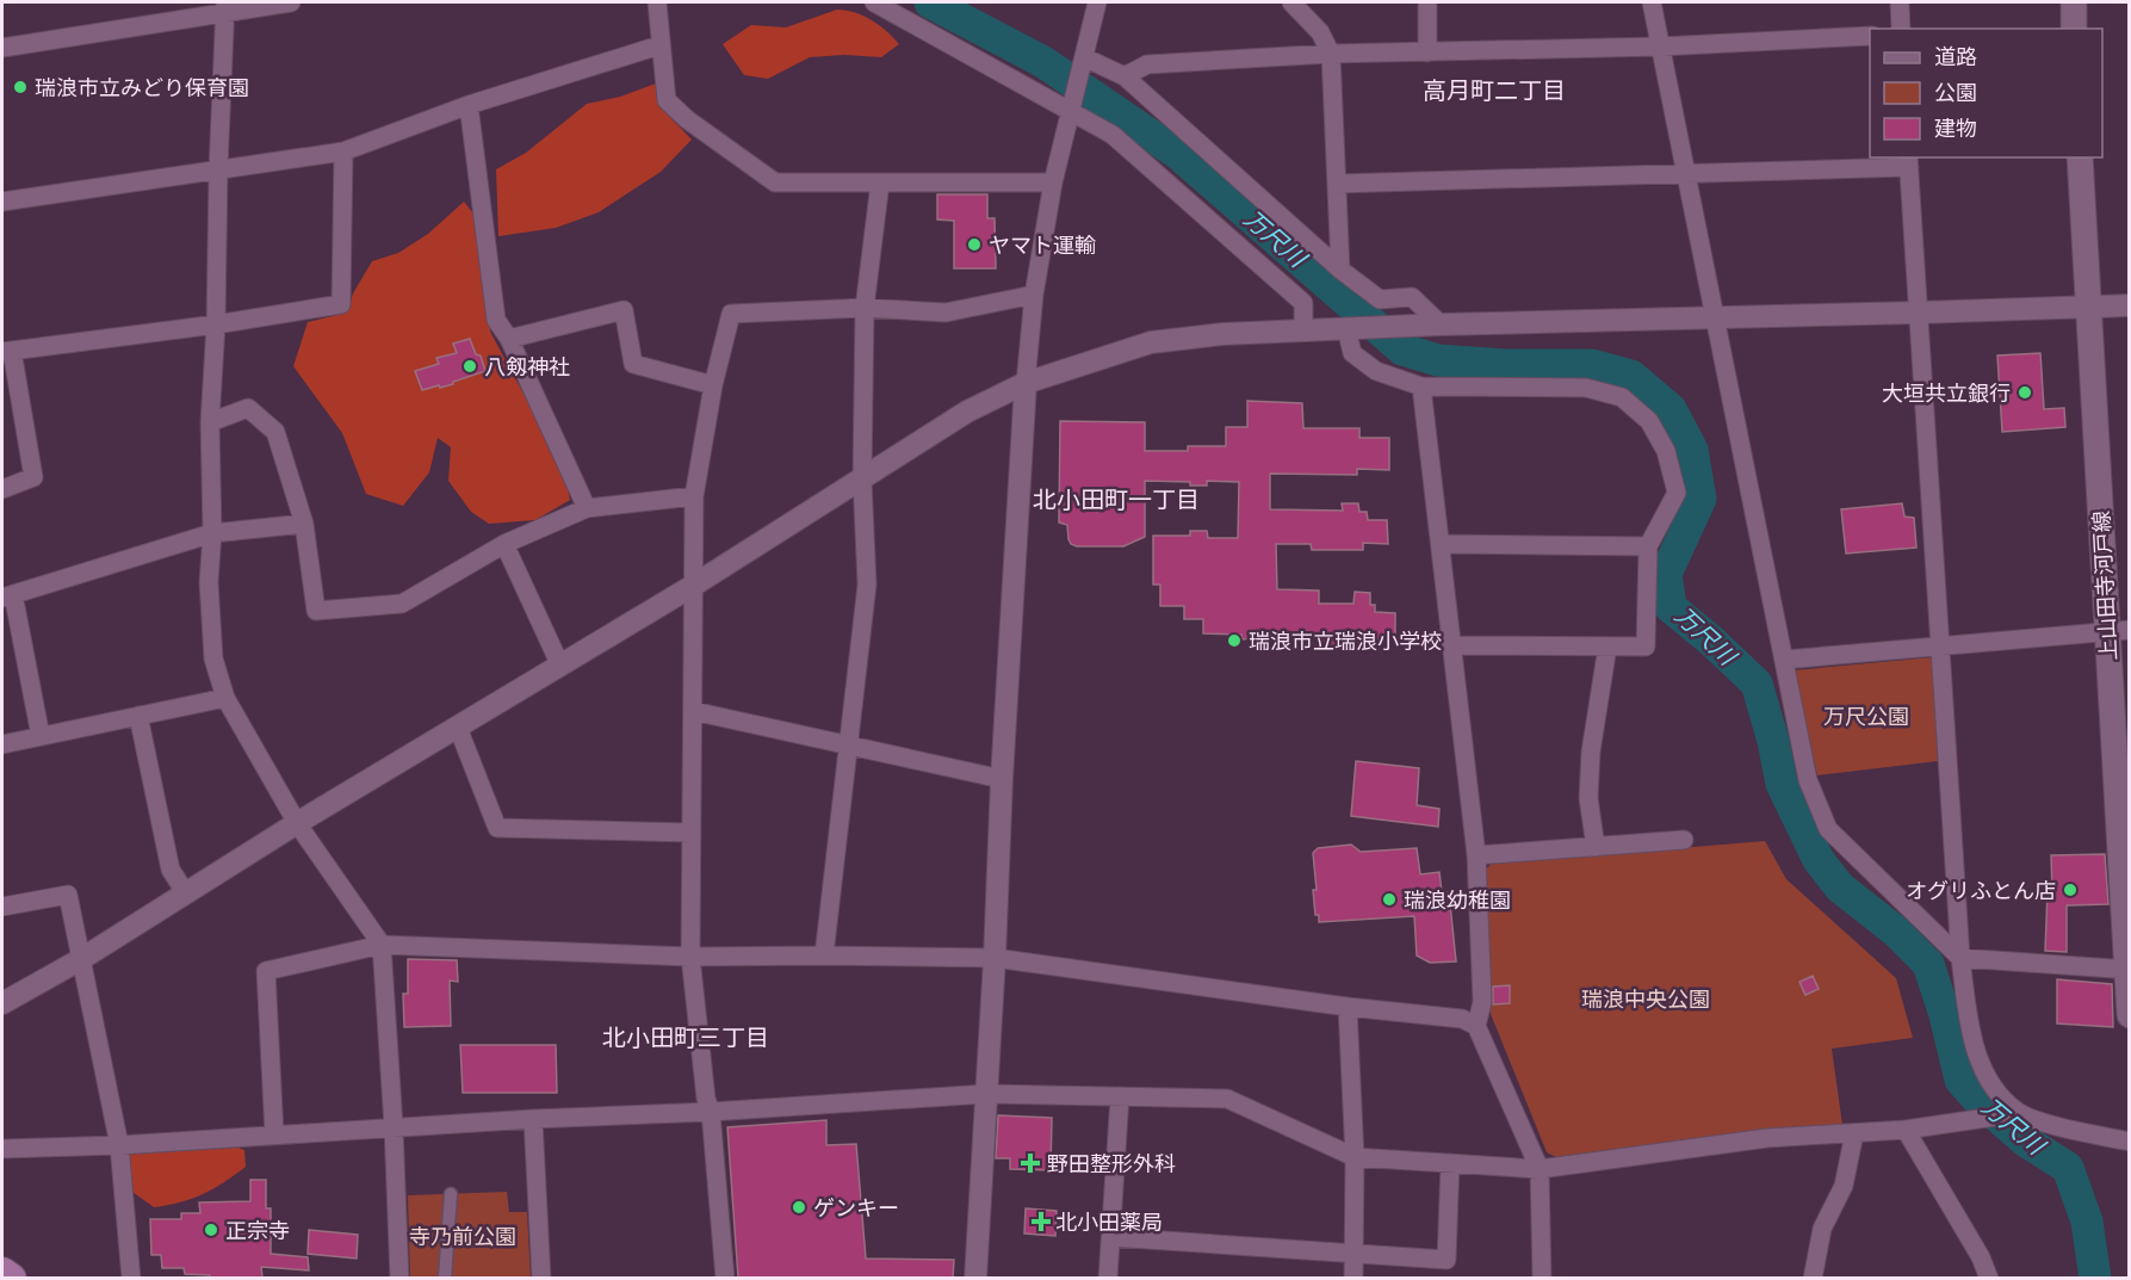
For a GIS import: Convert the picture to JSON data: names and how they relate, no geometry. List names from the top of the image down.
{
  "streets": {
    "main road": ["上山田寺河戸線"]
  },
  "districts": ["高月町二丁目", "北小田町一丁目", "北小田町三丁目"],
  "water": ["万尺川"],
  "parks": ["万尺公園", "瑞浪中央公園", "寺乃前公園"],
  "places": {
    "other": [
      "瑞浪市立みどり保育園",
      "ヤマト運輸",
      "八剱神社",
      "大垣共立銀行",
      "瑞浪市立瑞浪小学校",
      "オグリふとん店",
      "瑞浪幼稚園",
      "ゲンキー",
      "正宗寺"
    ],
    "health": ["野田整形外科", "北小田薬局"]
  },
  "legend": ["道路", "公園", "建物"]
}
